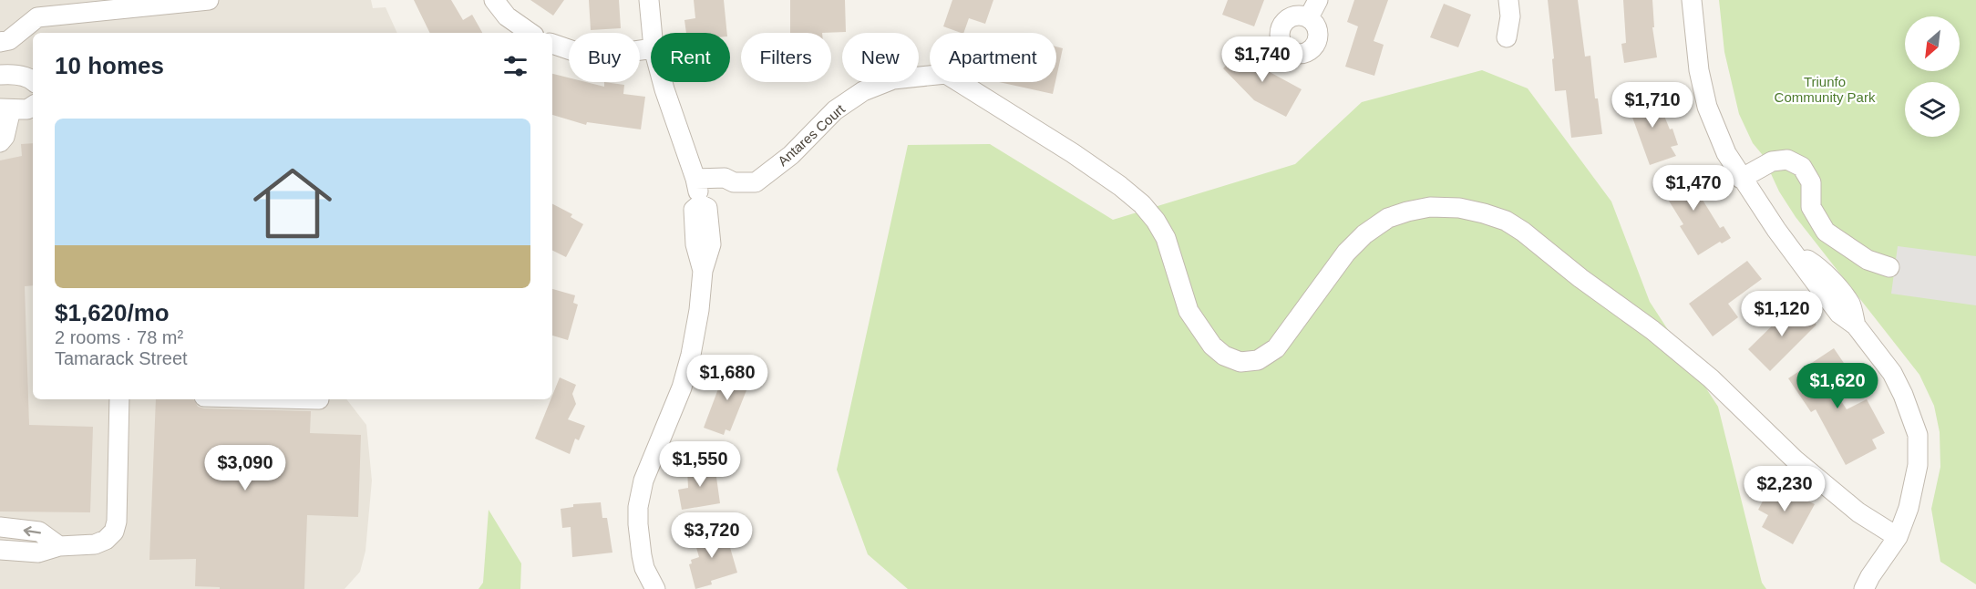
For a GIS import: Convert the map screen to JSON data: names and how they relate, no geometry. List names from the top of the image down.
{
  "streets": {
    "street": ["Antares Court"]
  },
  "parks": ["Triunfo Community Park"],
  "north": "bottom left",
  "page": {
    "chip": [
      "Buy",
      "Rent",
      "Filters",
      "New",
      "Apartment"
    ],
    "heading": "10 homes",
    "price": [
      "$1,740",
      "$1,710",
      "$1,470",
      "$1,120",
      "$1,680",
      "$1,620",
      "$1,550",
      "$3,090",
      "$2,230",
      "$3,720"
    ],
    "list": [
      {
        "name": "$1,620/mo",
        "note": "2 rooms · 78 m² · Tamarack Street"
      }
    ]
  }
}
